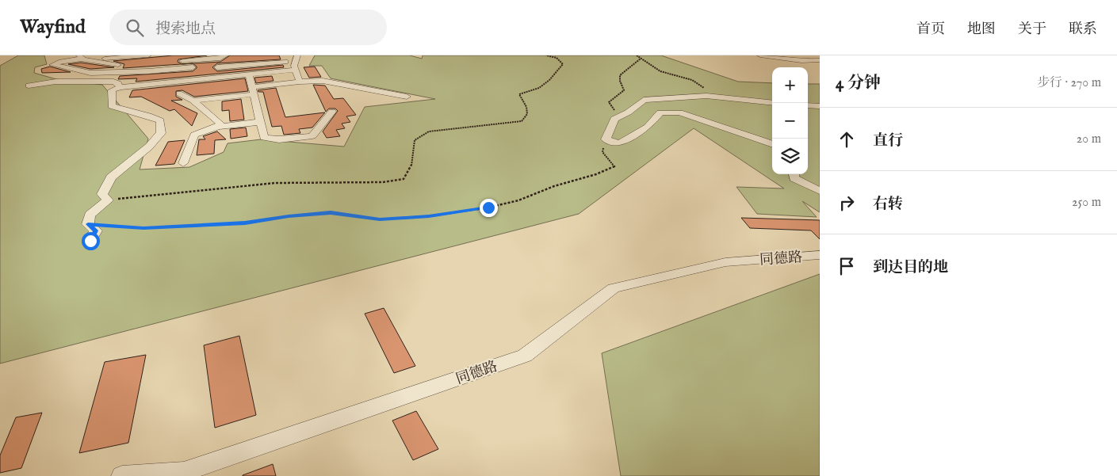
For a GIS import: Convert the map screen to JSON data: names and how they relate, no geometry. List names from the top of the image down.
{
  "streets": {
    "street": ["同德路"]
  },
  "page": {
    "header": "Wayfind",
    "search": "搜索地点",
    "nav": [
      "首页",
      "地图",
      "关于",
      "联系"
    ],
    "heading": ["4 分钟", "步行 · 270 m"],
    "map_buttons": ["+", "−"],
    "list": [
      ["直行", "20 m"],
      ["右转", "250 m"],
      "到达目的地"
    ]
  }
}
